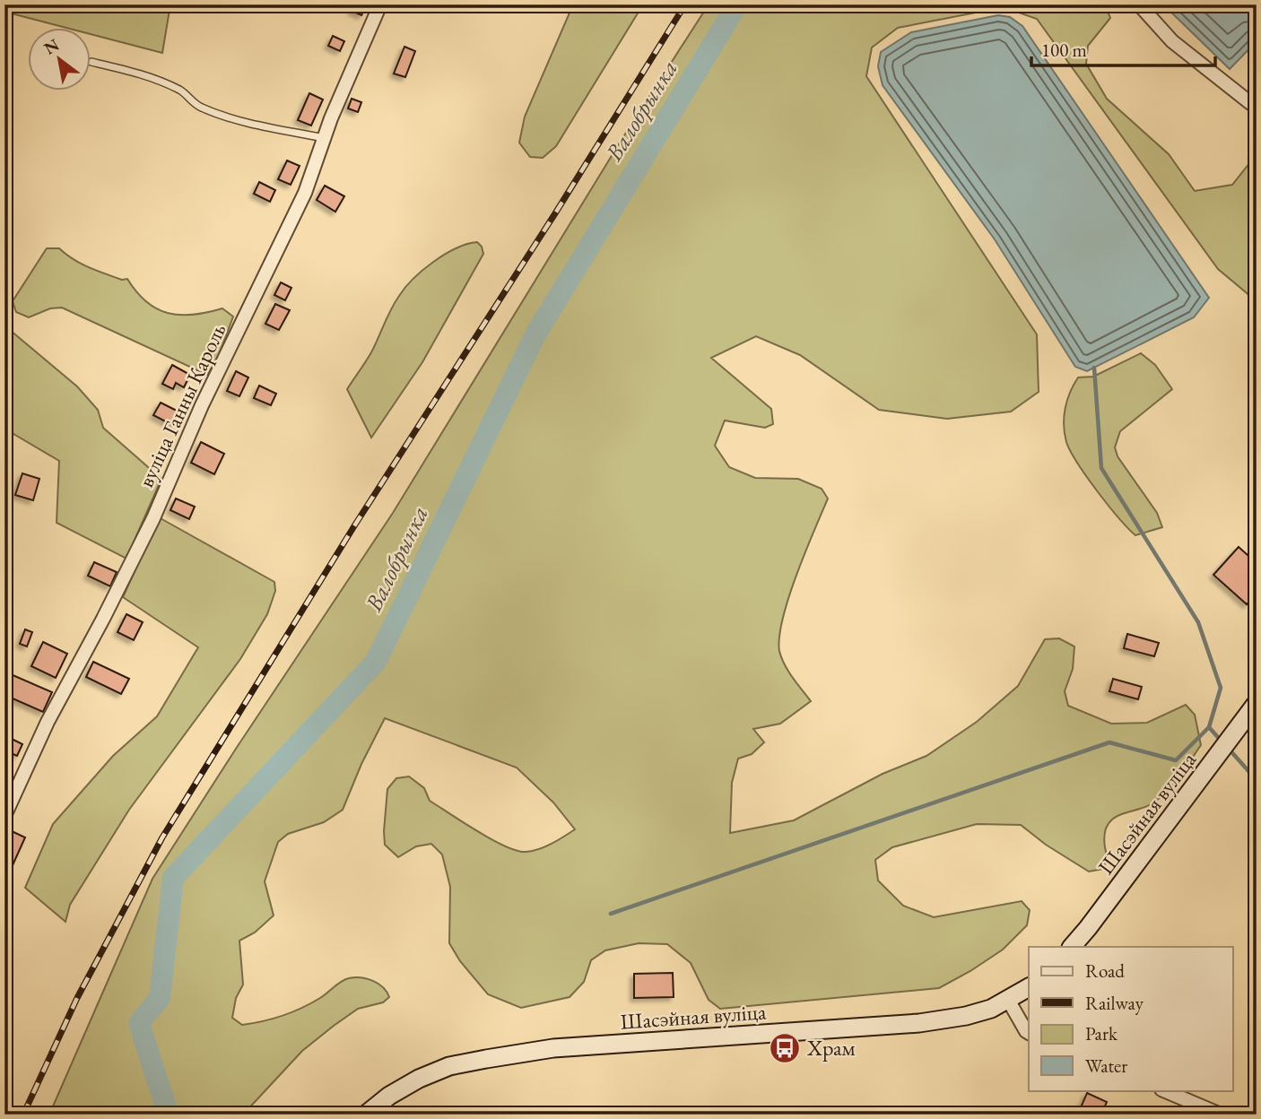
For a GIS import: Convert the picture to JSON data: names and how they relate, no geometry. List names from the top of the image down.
{
  "streets": {
    "main road": ["Шасэйная вуліца"],
    "street": ["вуліца Ганны Кароль"]
  },
  "water": ["Валобрынка"],
  "places": {
    "bus stop": ["Храм"]
  },
  "legend": [
    "Road",
    "Railway",
    "Park",
    "Water"
  ],
  "scale_bar": "100 m",
  "north": "top left"
}
